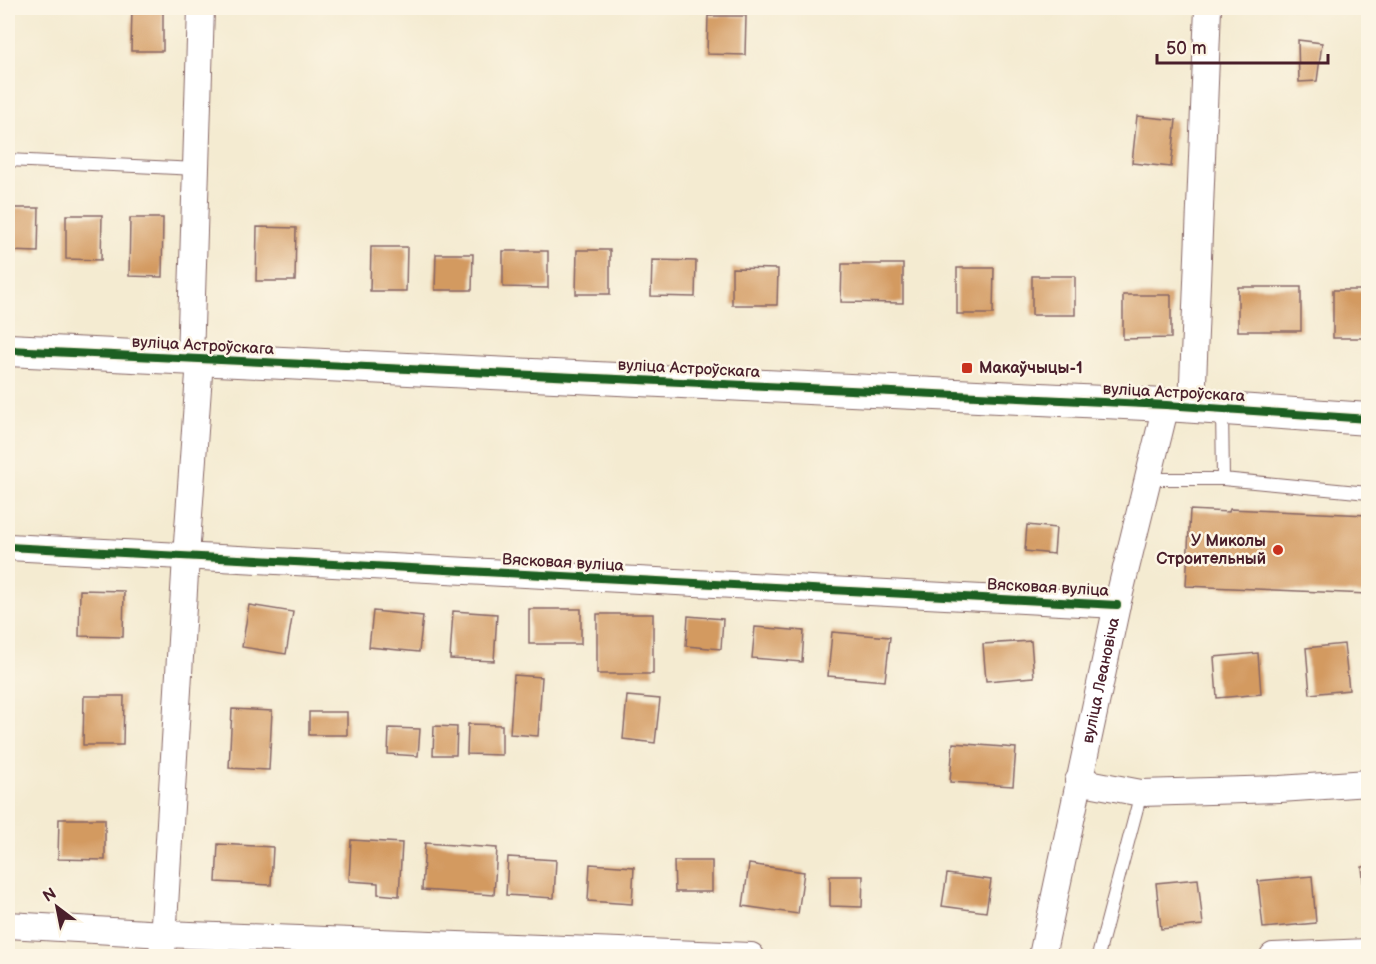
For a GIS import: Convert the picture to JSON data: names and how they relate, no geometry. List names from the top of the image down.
{
  "streets": {
    "street": ["вуліца Астроўскага", "Вясковая вуліца", "вуліца Леановіча"]
  },
  "crossings": [
    ["вуліца Астроўскага", "вуліца Леановіча"],
    ["Вясковая вуліца", "вуліца Леановіча"]
  ],
  "places": {
    "transit": ["Макаўчыцы-1"],
    "other": ["У Миколы Строительный"]
  },
  "scale_bar": "50 m",
  "north": "top left"
}
